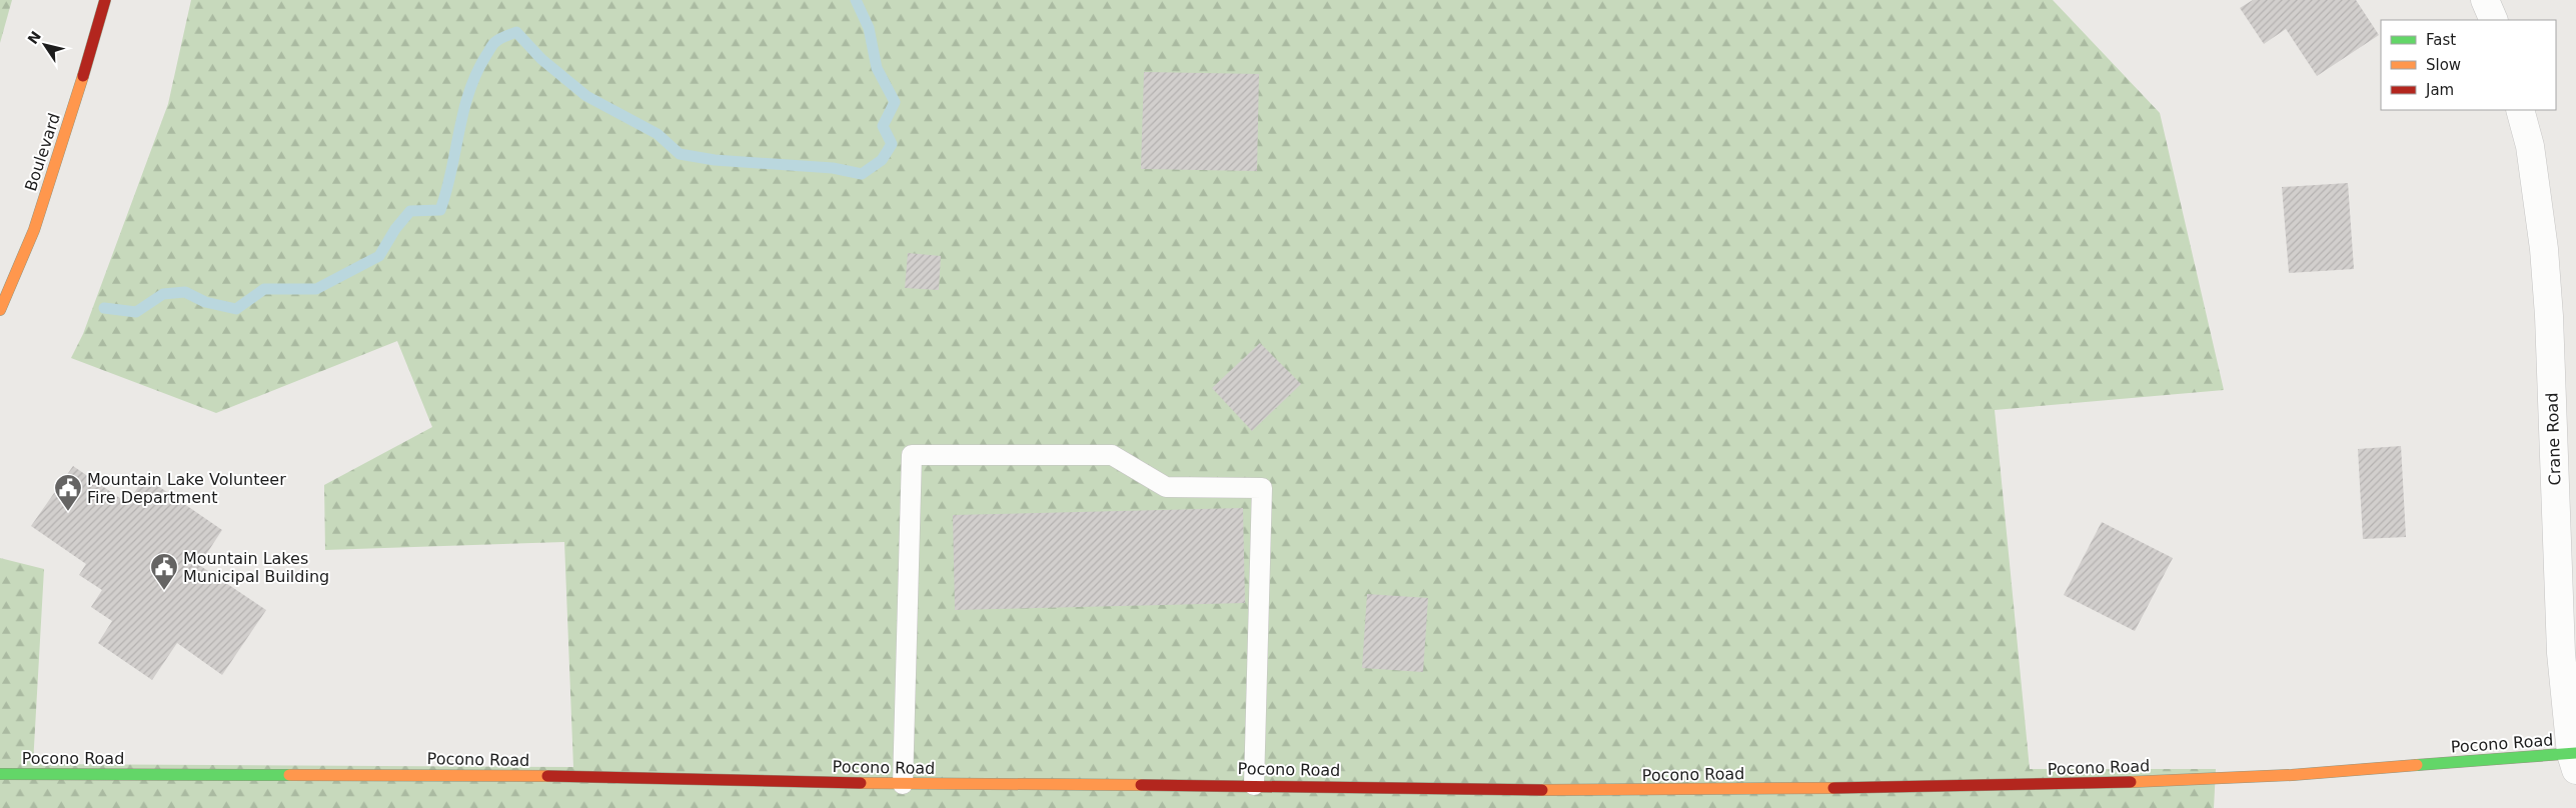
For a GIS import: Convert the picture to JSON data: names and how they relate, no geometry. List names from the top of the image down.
{
  "streets": {
    "street": ["Boulevard", "Crane Road", "Pocono Road"]
  },
  "crossings": [
    ["Crane Road", "Pocono Road"]
  ],
  "places": {
    "public building": ["Mountain Lake Volunteer Fire Department", "Mountain Lakes Municipal Building"]
  },
  "legend": ["Fast", "Slow", "Jam"],
  "north": "top left"
}
